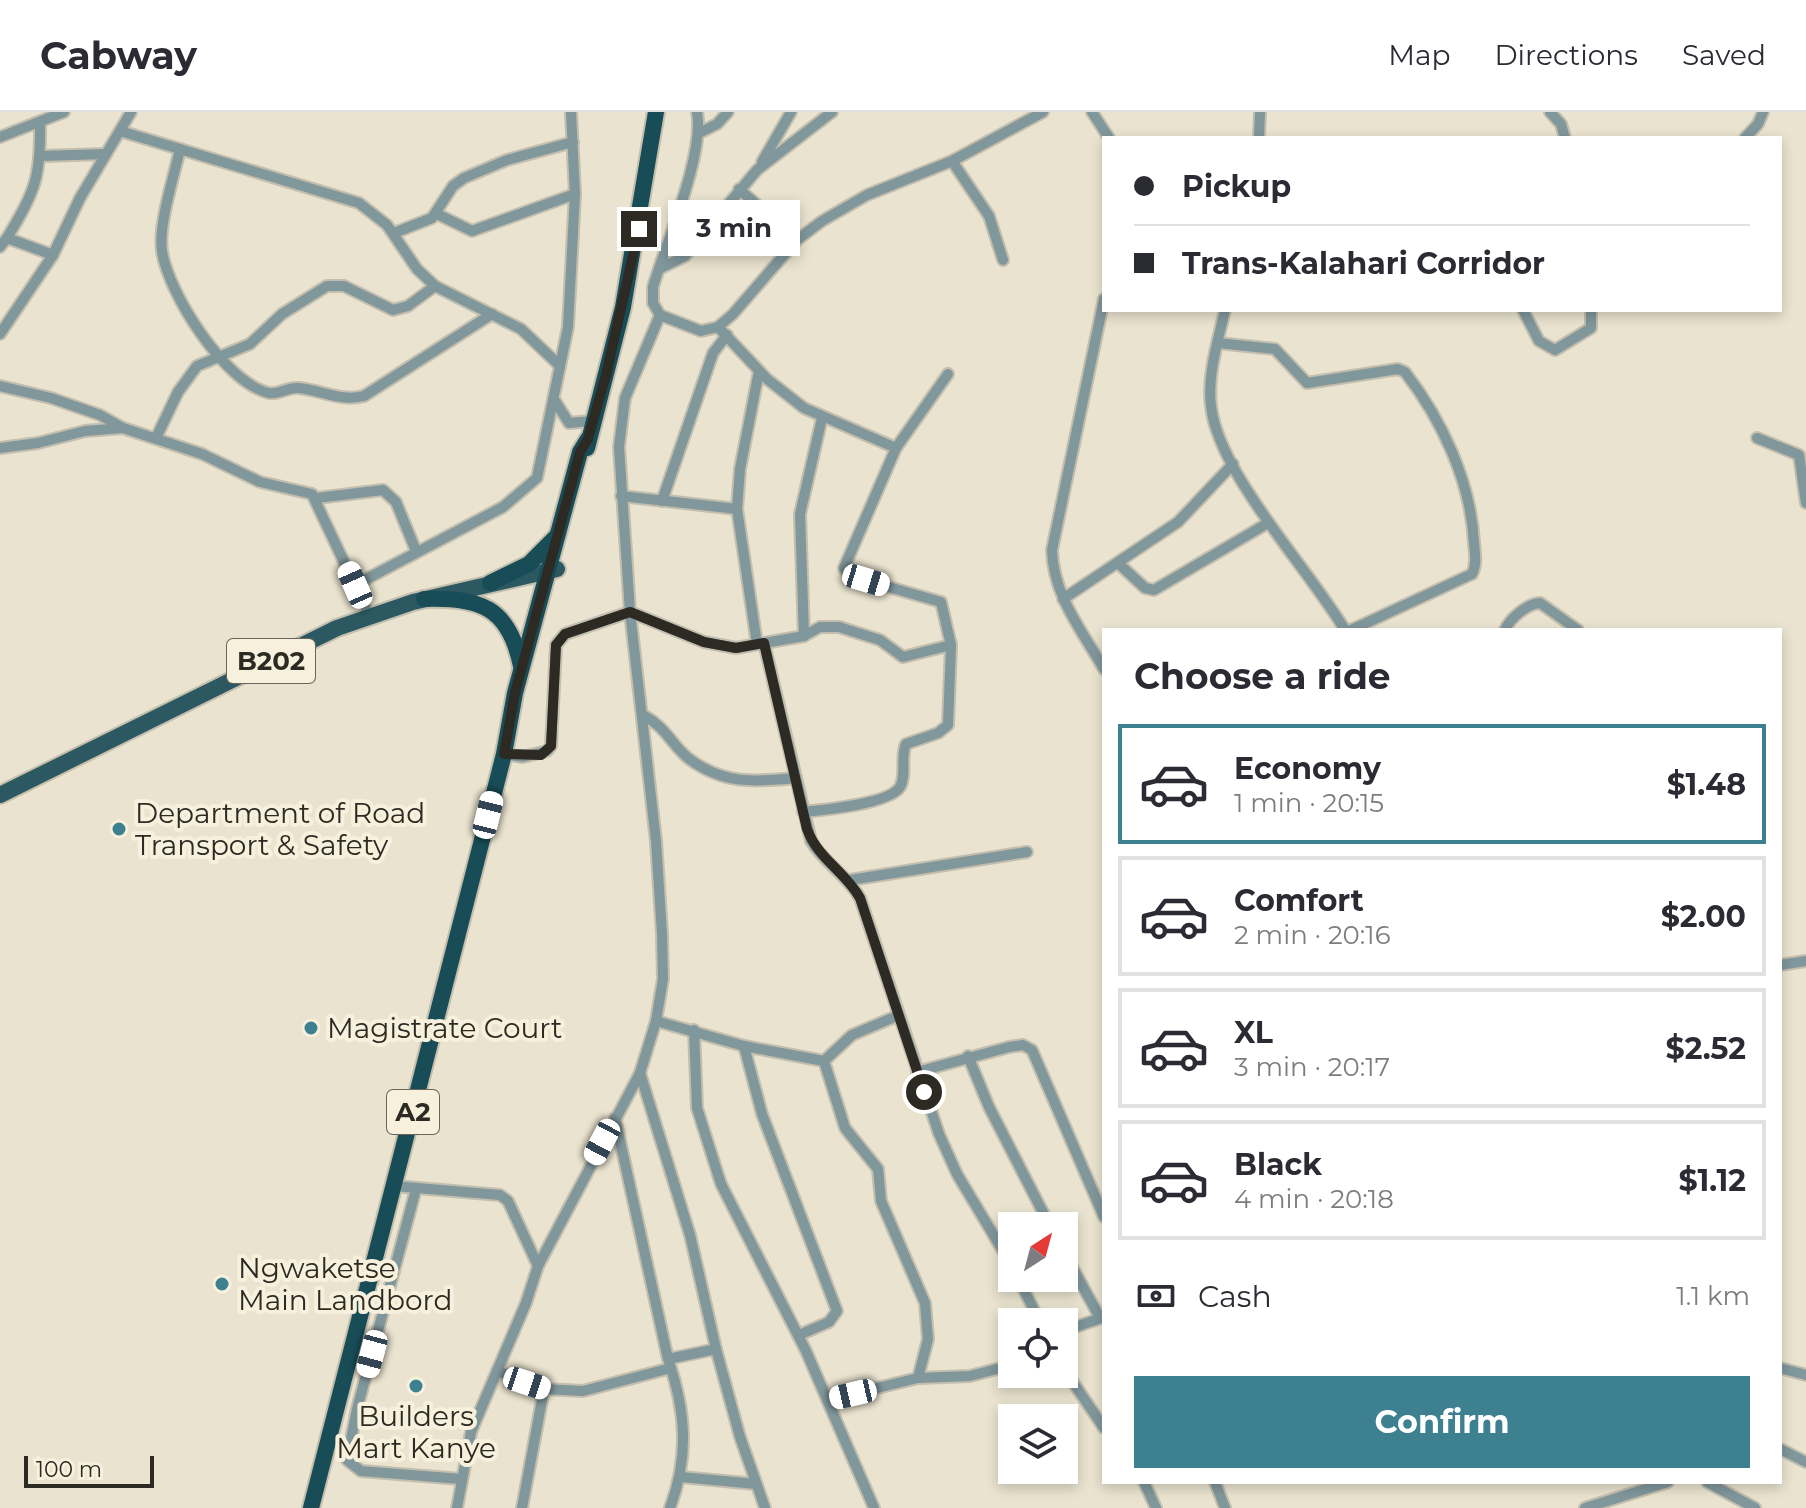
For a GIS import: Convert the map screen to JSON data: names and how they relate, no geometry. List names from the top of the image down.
{
  "streets": {
    "highway": ["A2"],
    "main road": ["B202"]
  },
  "crossings": [
    ["B202", "A2"]
  ],
  "places": [
    "Department of Road Transport & Safety",
    "Magistrate Court",
    "Ngwaketse Main Landbord",
    "Builders Mart Kanye"
  ],
  "scale_bar": "100 m",
  "north": "top right",
  "page": {
    "header": "Cabway",
    "nav": ["Map", "Directions", "Saved"],
    "banner": ["Pickup", "Trans-Kalahari Corridor"],
    "bubble": "3 min",
    "heading": "Choose a ride",
    "list": [
      {
        "name": "Economy",
        "note": "1 min · 20:15",
        "value": "$1.48"
      },
      {
        "name": "Comfort",
        "note": "2 min · 20:16",
        "value": "$2.00"
      },
      {
        "name": "XL",
        "note": "3 min · 20:17",
        "value": "$2.52"
      },
      {
        "name": "Black",
        "note": "4 min · 20:18",
        "value": "$1.12"
      }
    ],
    "pay": ["Cash", "1.1 km"],
    "buttons": "Confirm",
    "scale": "100 m"
  }
}
